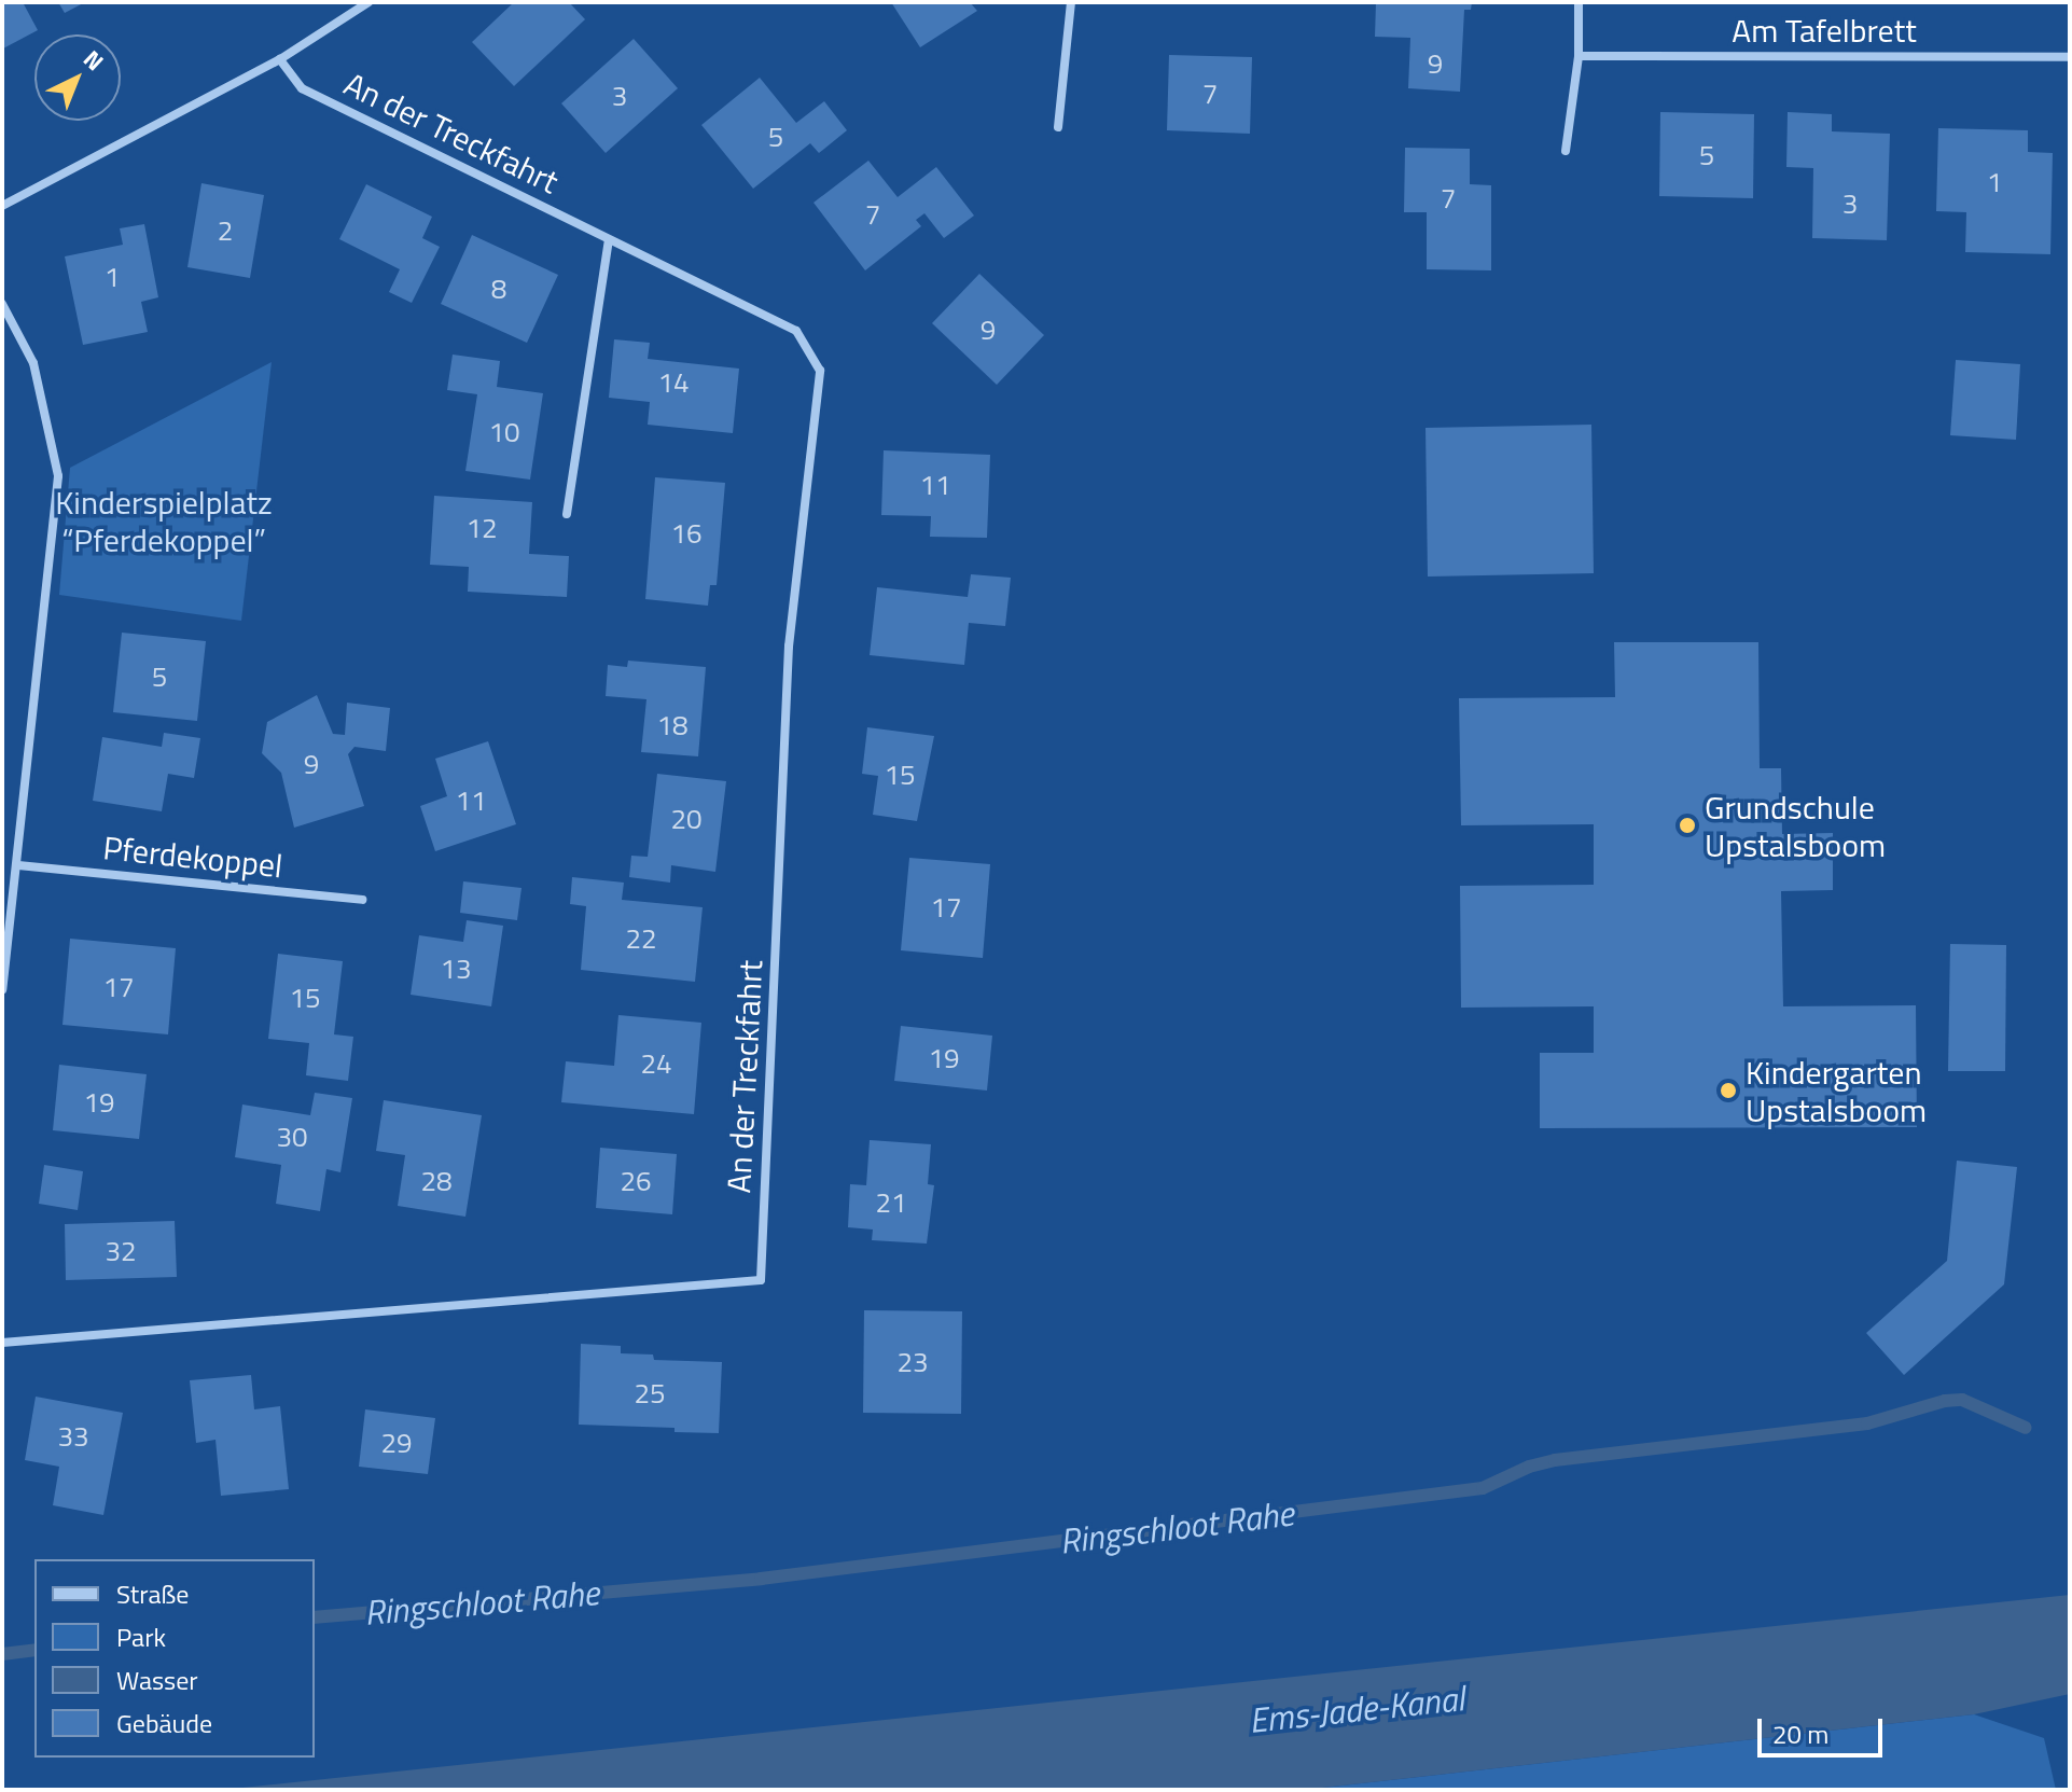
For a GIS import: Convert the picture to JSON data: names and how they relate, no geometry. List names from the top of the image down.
{
  "streets": {
    "street": ["Am Tafelbrett", "An der Treckfahrt", "Pferdekoppel"]
  },
  "water": ["Ringschloot Rahe", "Ems-Jade-Kanal"],
  "parks": ["Kinderspielplatz “Pferdekoppel”"],
  "places": ["Grundschule Upstalsboom", "Kindergarten Upstalsboom"],
  "house_numbers": [
    "9",
    "7",
    "3",
    "5",
    "5",
    "1",
    "7",
    "3",
    "7",
    "2",
    "1",
    "8",
    "9",
    "14",
    "10",
    "11",
    "12",
    "16",
    "5",
    "18",
    "9",
    "15",
    "11",
    "20",
    "17",
    "22",
    "13",
    "17",
    "15",
    "19",
    "24",
    "19",
    "30",
    "28",
    "26",
    "21",
    "32",
    "23",
    "25",
    "33",
    "29"
  ],
  "legend": [
    "Straße",
    "Park",
    "Wasser",
    "Gebäude"
  ],
  "scale_bar": "20 m",
  "north": "top right"
}
